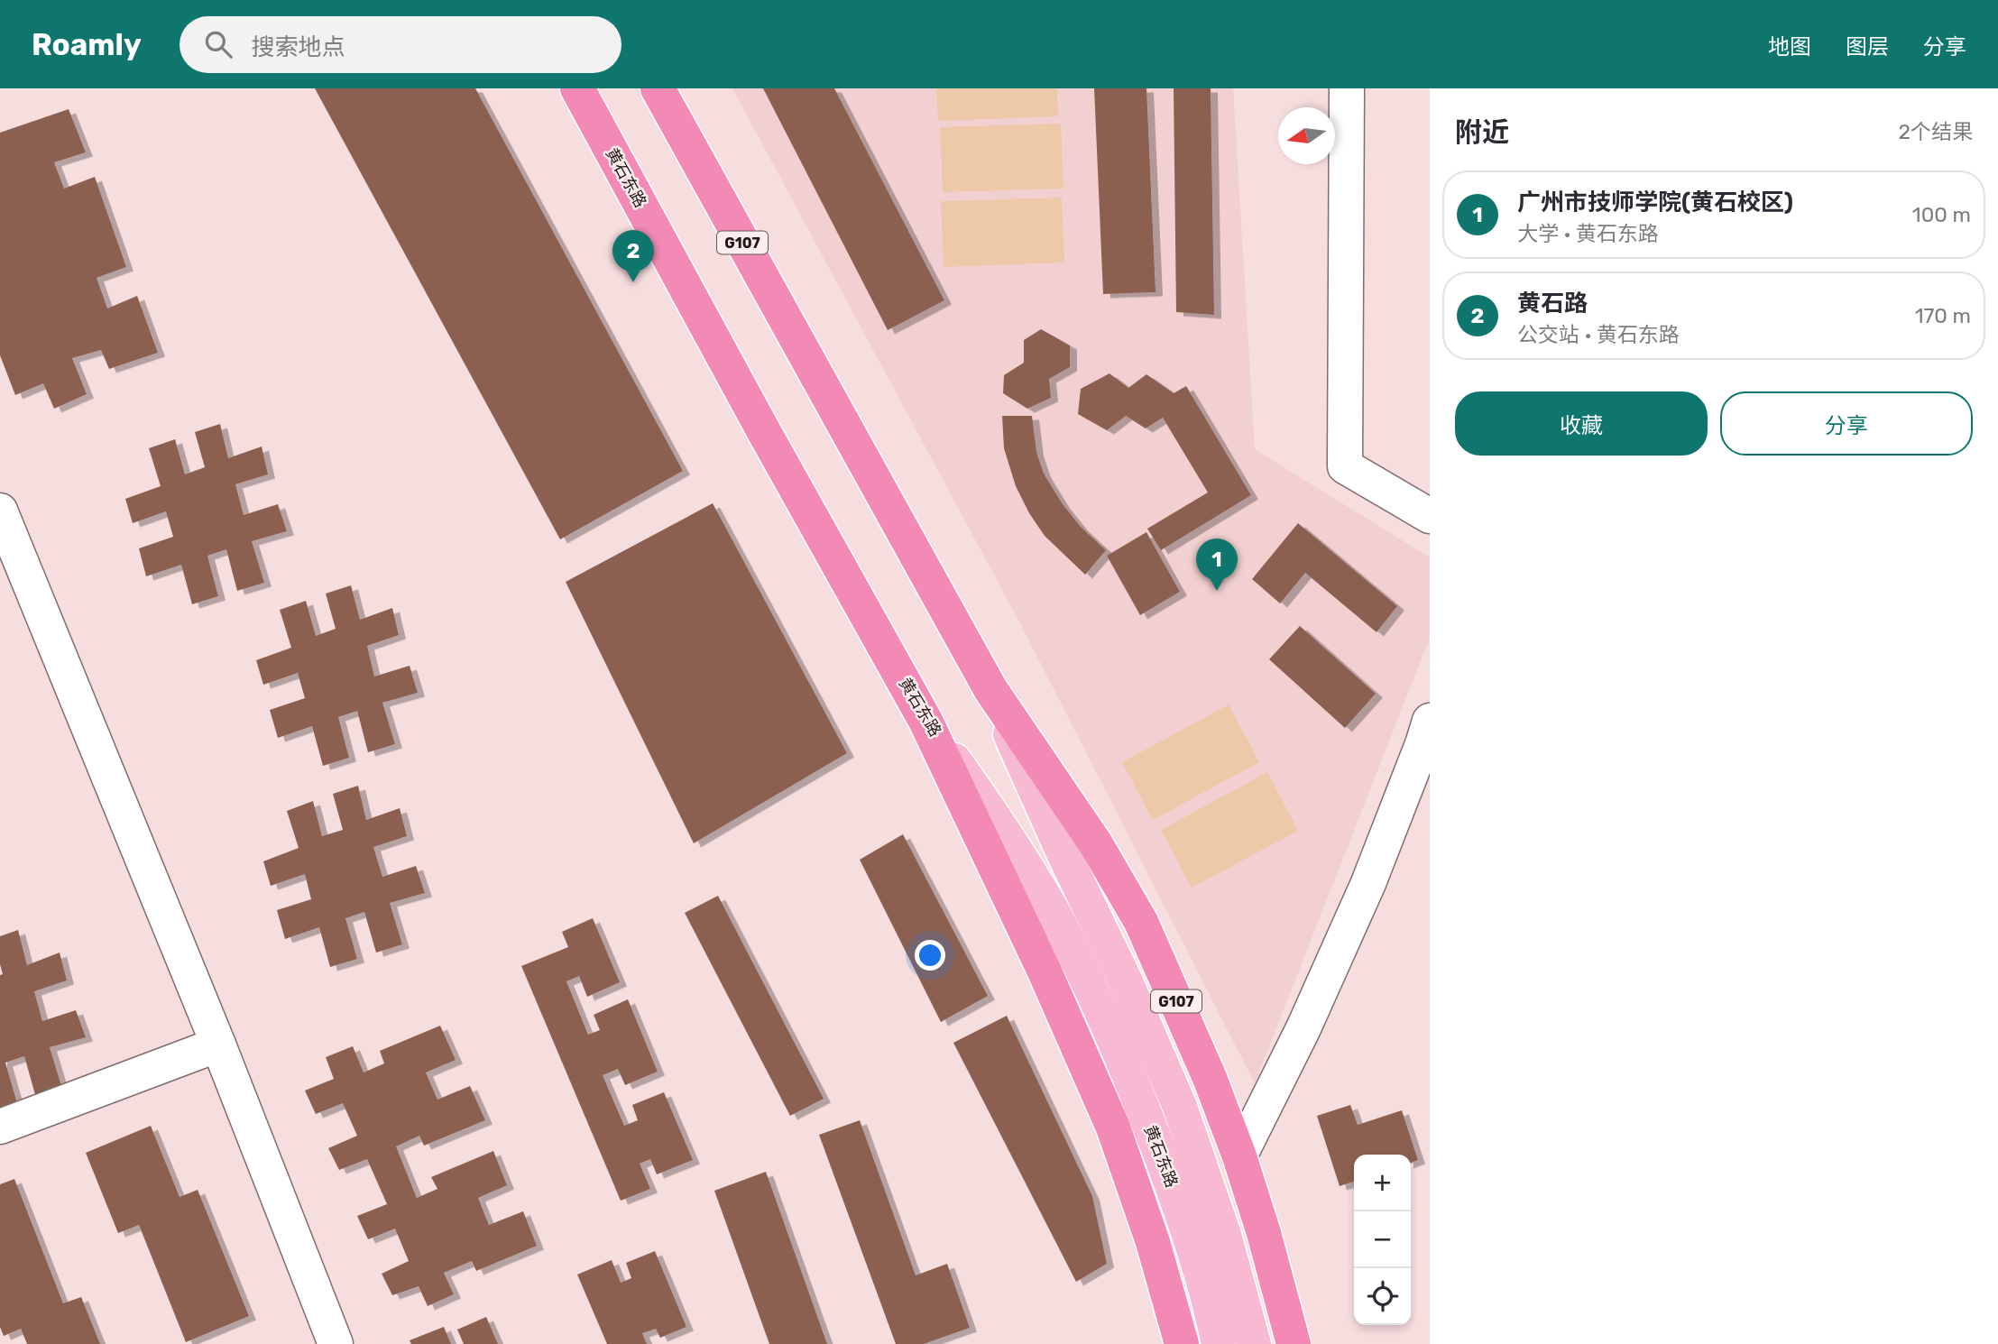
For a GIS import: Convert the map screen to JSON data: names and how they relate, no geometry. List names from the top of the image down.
{
  "streets": {
    "highway": ["黄石东路", "G107"]
  },
  "north": "left",
  "page": {
    "header": "Roamly",
    "search": "搜索地点",
    "nav": ["地图", "图层", "分享"],
    "heading": ["附近", "2个结果"],
    "list": [
      {
        "mark": "1",
        "name": "广州市技师学院(黄石校区)",
        "note": "大学 · 黄石东路",
        "value": "100 m"
      },
      {
        "mark": "2",
        "name": "黄石路",
        "note": "公交站 · 黄石东路",
        "value": "170 m"
      }
    ],
    "pins": ["2", "1"],
    "buttons": ["收藏", "分享"],
    "map_buttons": ["+", "−"]
  }
}
